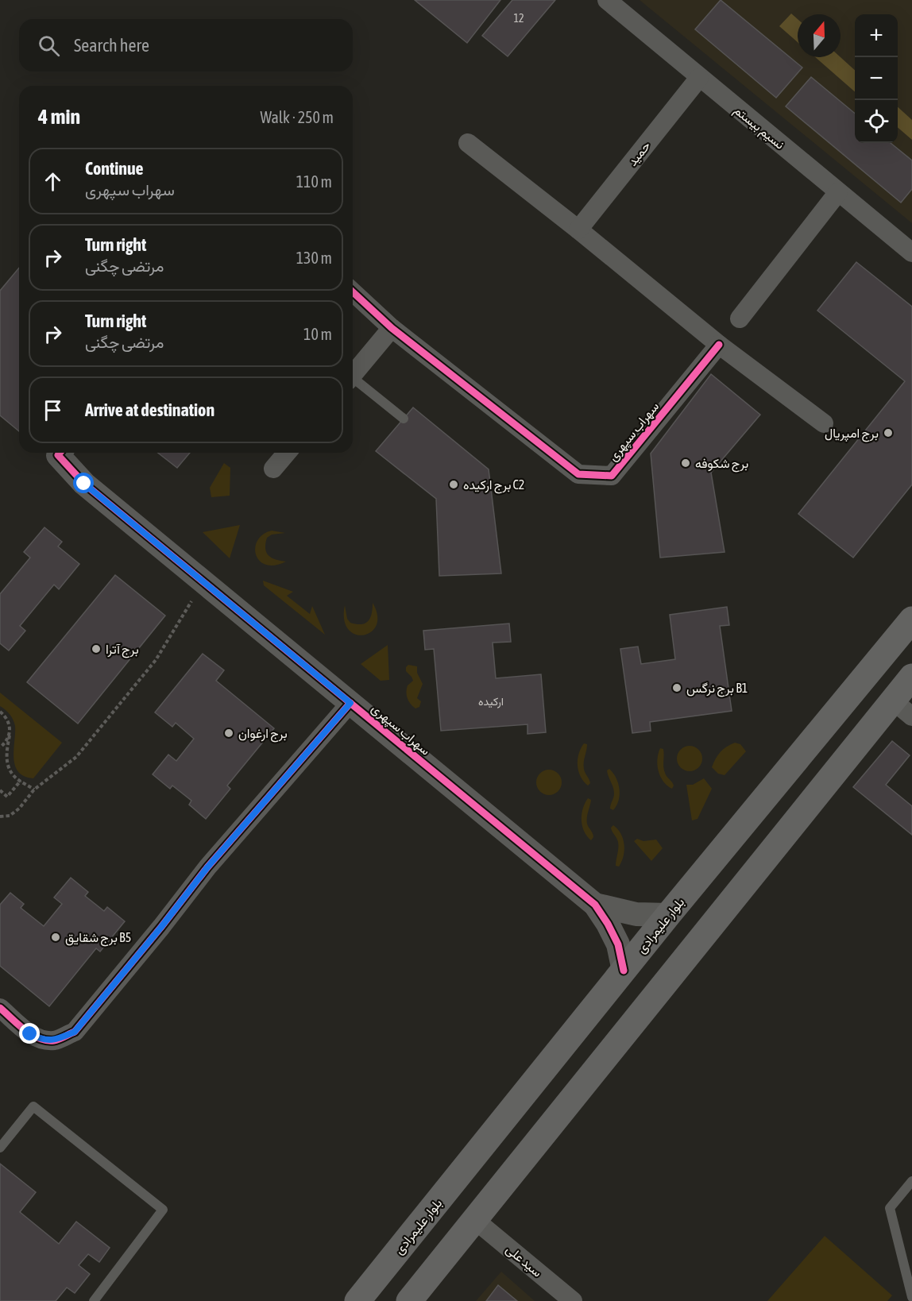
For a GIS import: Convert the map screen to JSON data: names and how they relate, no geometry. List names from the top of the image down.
{
  "streets": {
    "main road": ["بلوار علیمرادی"],
    "street": [
      "نسیم بیستم",
      "حمید",
      "سهراب سپهری",
      "سید علی"
    ]
  },
  "crossings": [
    ["نسیم بیستم", "حمید"],
    ["سهراب سپهری", "بلوار علیمرادی"]
  ],
  "places": [
    "برج امپریال",
    "برج شکوفه",
    "برج ارکیده C2",
    "برج آترا",
    "برج نرگس B1",
    "برج ارغوان",
    "برج شقایق B5"
  ],
  "house_numbers": ["12", "ارکیده"],
  "north": "top",
  "page": {
    "map_buttons": ["+", "−"],
    "search": "Search here",
    "heading": ["4 min", "Walk · 250 m"],
    "list": [
      ["Continue", "سهراب سپهری", "110 m"],
      ["Turn right", "مرتضی چگنی", "130 m"],
      ["Turn right", "مرتضی چگنی", "10 m"],
      "Arrive at destination"
    ]
  }
}
